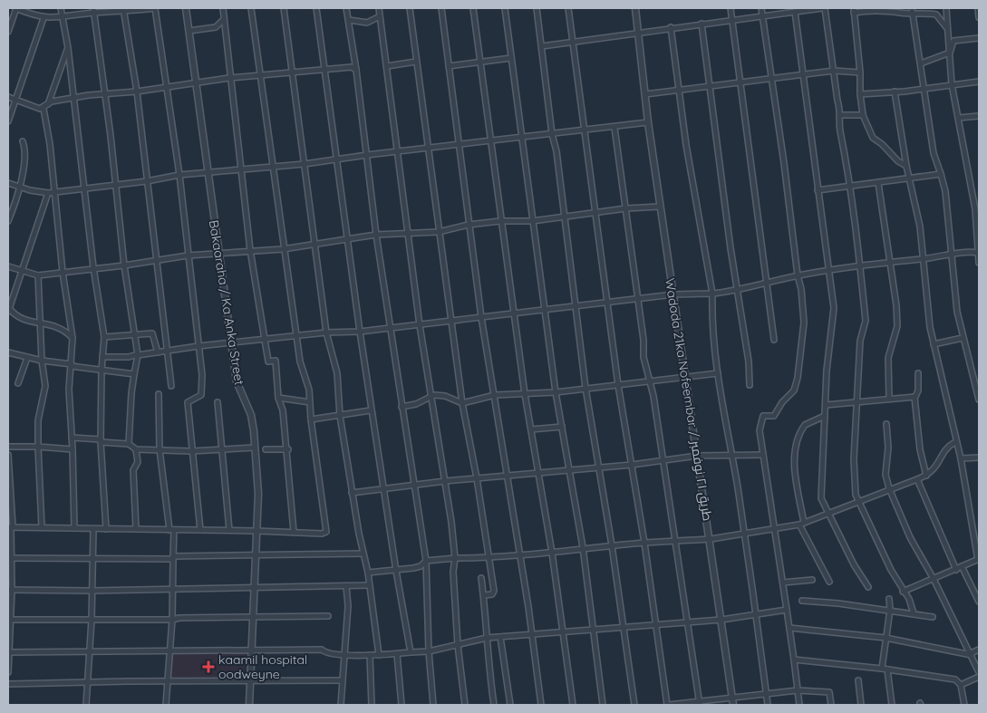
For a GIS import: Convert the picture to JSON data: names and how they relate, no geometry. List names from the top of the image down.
{
  "streets": {
    "street": ["Bakaaraha / Ka Anka Street", "Wadada 21ka Nofeembar / طريق ٢١ نوفمبر"]
  },
  "places": {
    "health": ["kaamil hospital oodweyne"]
  }
}
